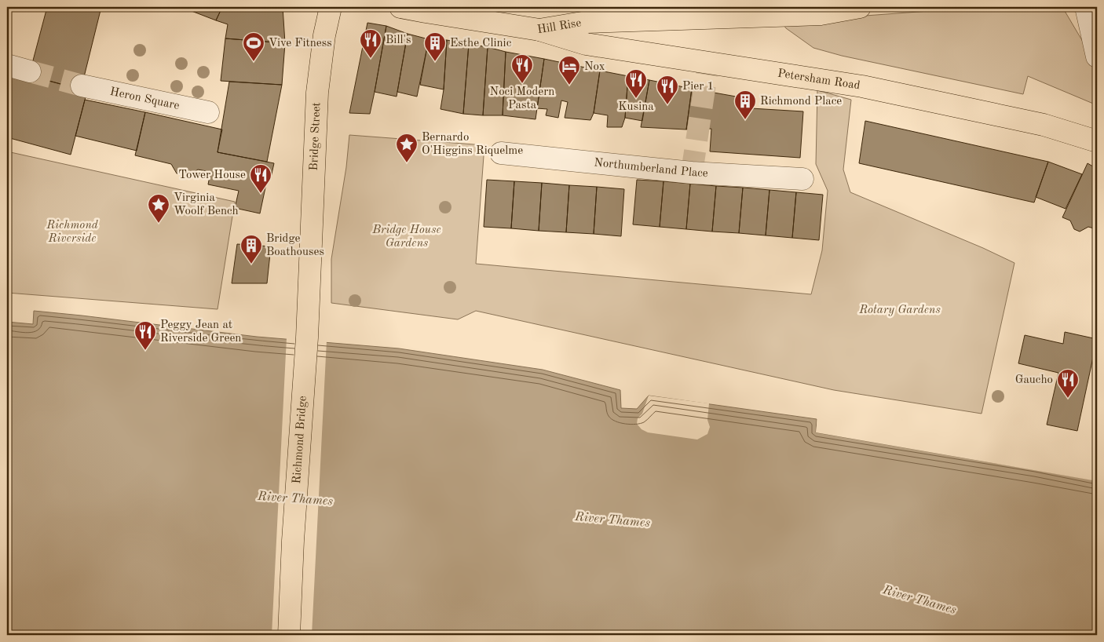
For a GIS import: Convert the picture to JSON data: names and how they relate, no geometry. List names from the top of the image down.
{
  "streets": {
    "main road": [
      "Hill Rise",
      "Petersham Road",
      "Bridge Street",
      "Richmond Bridge"
    ],
    "street": ["Heron Square", "Northumberland Place"]
  },
  "crossings": [
    ["Hill Rise", "Petersham Road"],
    ["Bridge Street", "Richmond Bridge"]
  ],
  "water": ["River Thames"],
  "parks": ["Richmond Riverside", "Bridge House Gardens", "Rotary Gardens"],
  "places": {
    "restaurant": [
      "Bill's",
      "Noci Modern Pasta",
      "Kusina",
      "Pier 1",
      "Tower House",
      "Peggy Jean at Riverside Green",
      "Gaucho"
    ],
    "sports": ["Vive Fitness"],
    "building": ["Esthe Clinic", "Richmond Place", "Bridge Boathouses"],
    "hotel": ["Nox"],
    "place": ["Bernardo O'Higgins Riquelme", "Virginia Woolf Bench"]
  }
}
